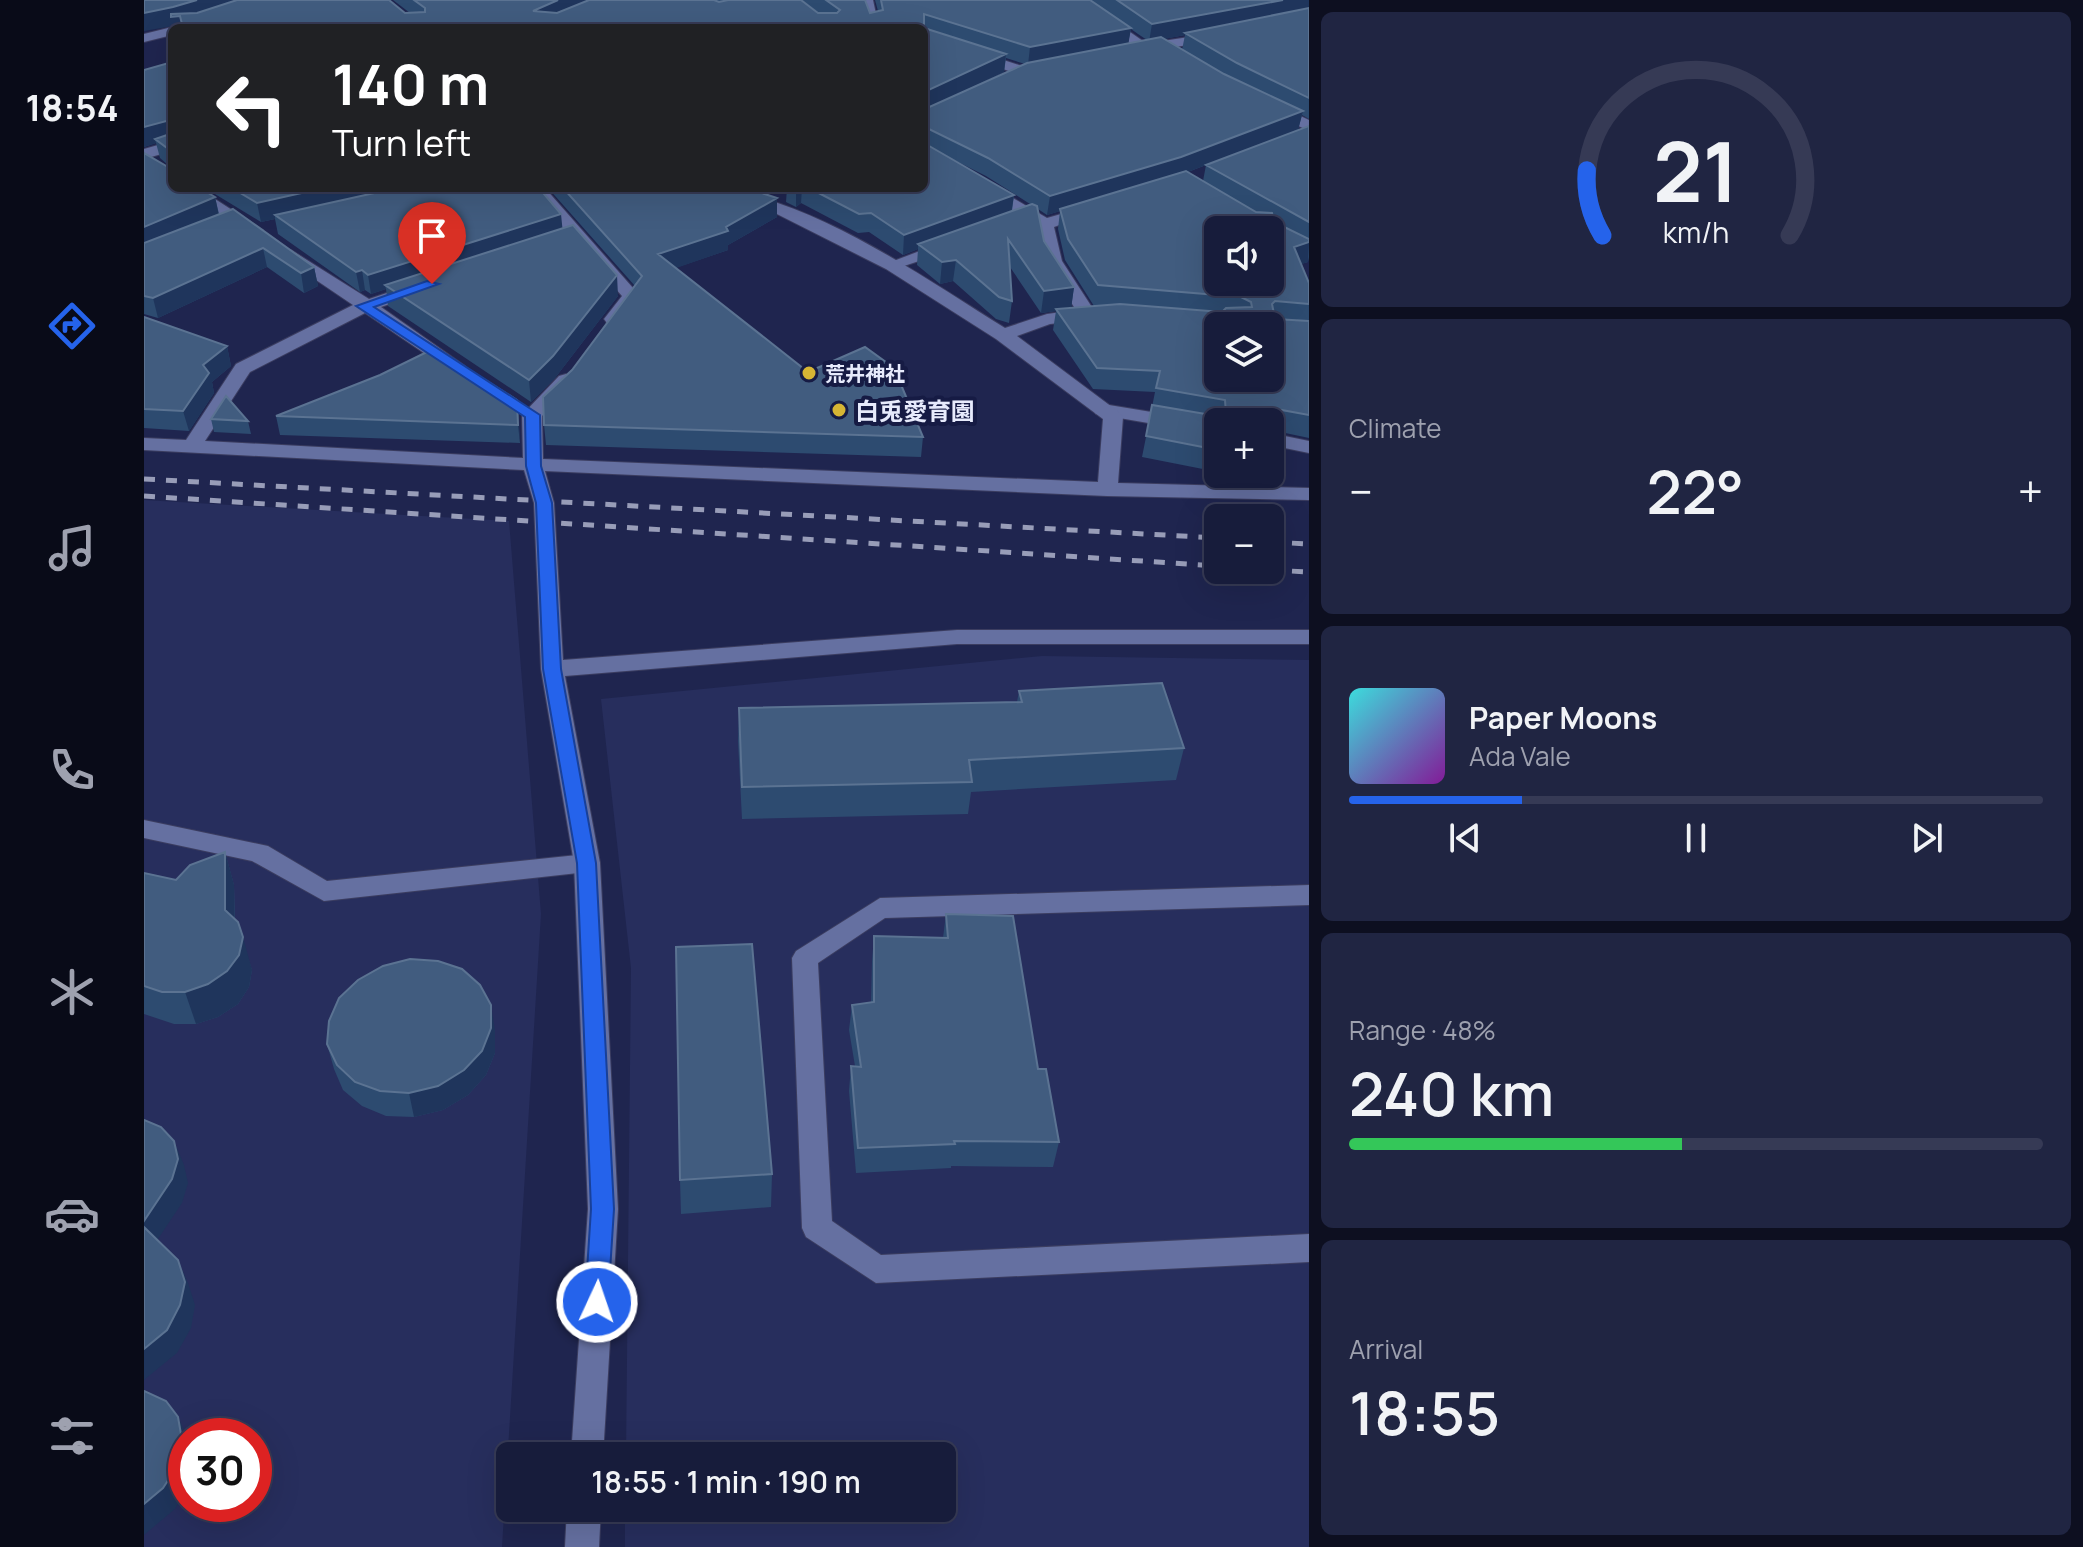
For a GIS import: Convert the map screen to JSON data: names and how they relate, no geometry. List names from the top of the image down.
{
  "places": ["荒井神社", "白兎愛育園"],
  "page": {
    "tabs": "18:54",
    "turn": ["140 m", "Turn left"],
    "map_buttons": ["+", "−"],
    "tile": [
      "Climate",
      ["Range · 48%", "240 km"],
      ["Arrival", "18:55"]
    ],
    "heat": ["−", "22°", "+"],
    "song": ["Paper Moons", "Ada Vale"],
    "limit": "30",
    "trip": "18:55 · 1 min · 190 m",
    "gauge": ["21", "km/h"]
  }
}
